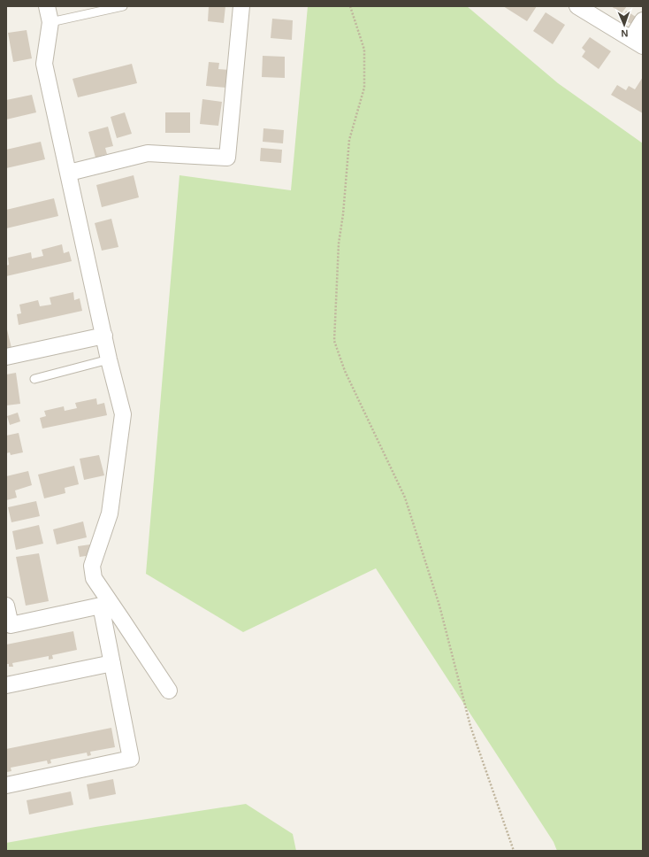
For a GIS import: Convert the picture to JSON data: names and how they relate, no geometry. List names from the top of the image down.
{
  "north": "bottom"
}
